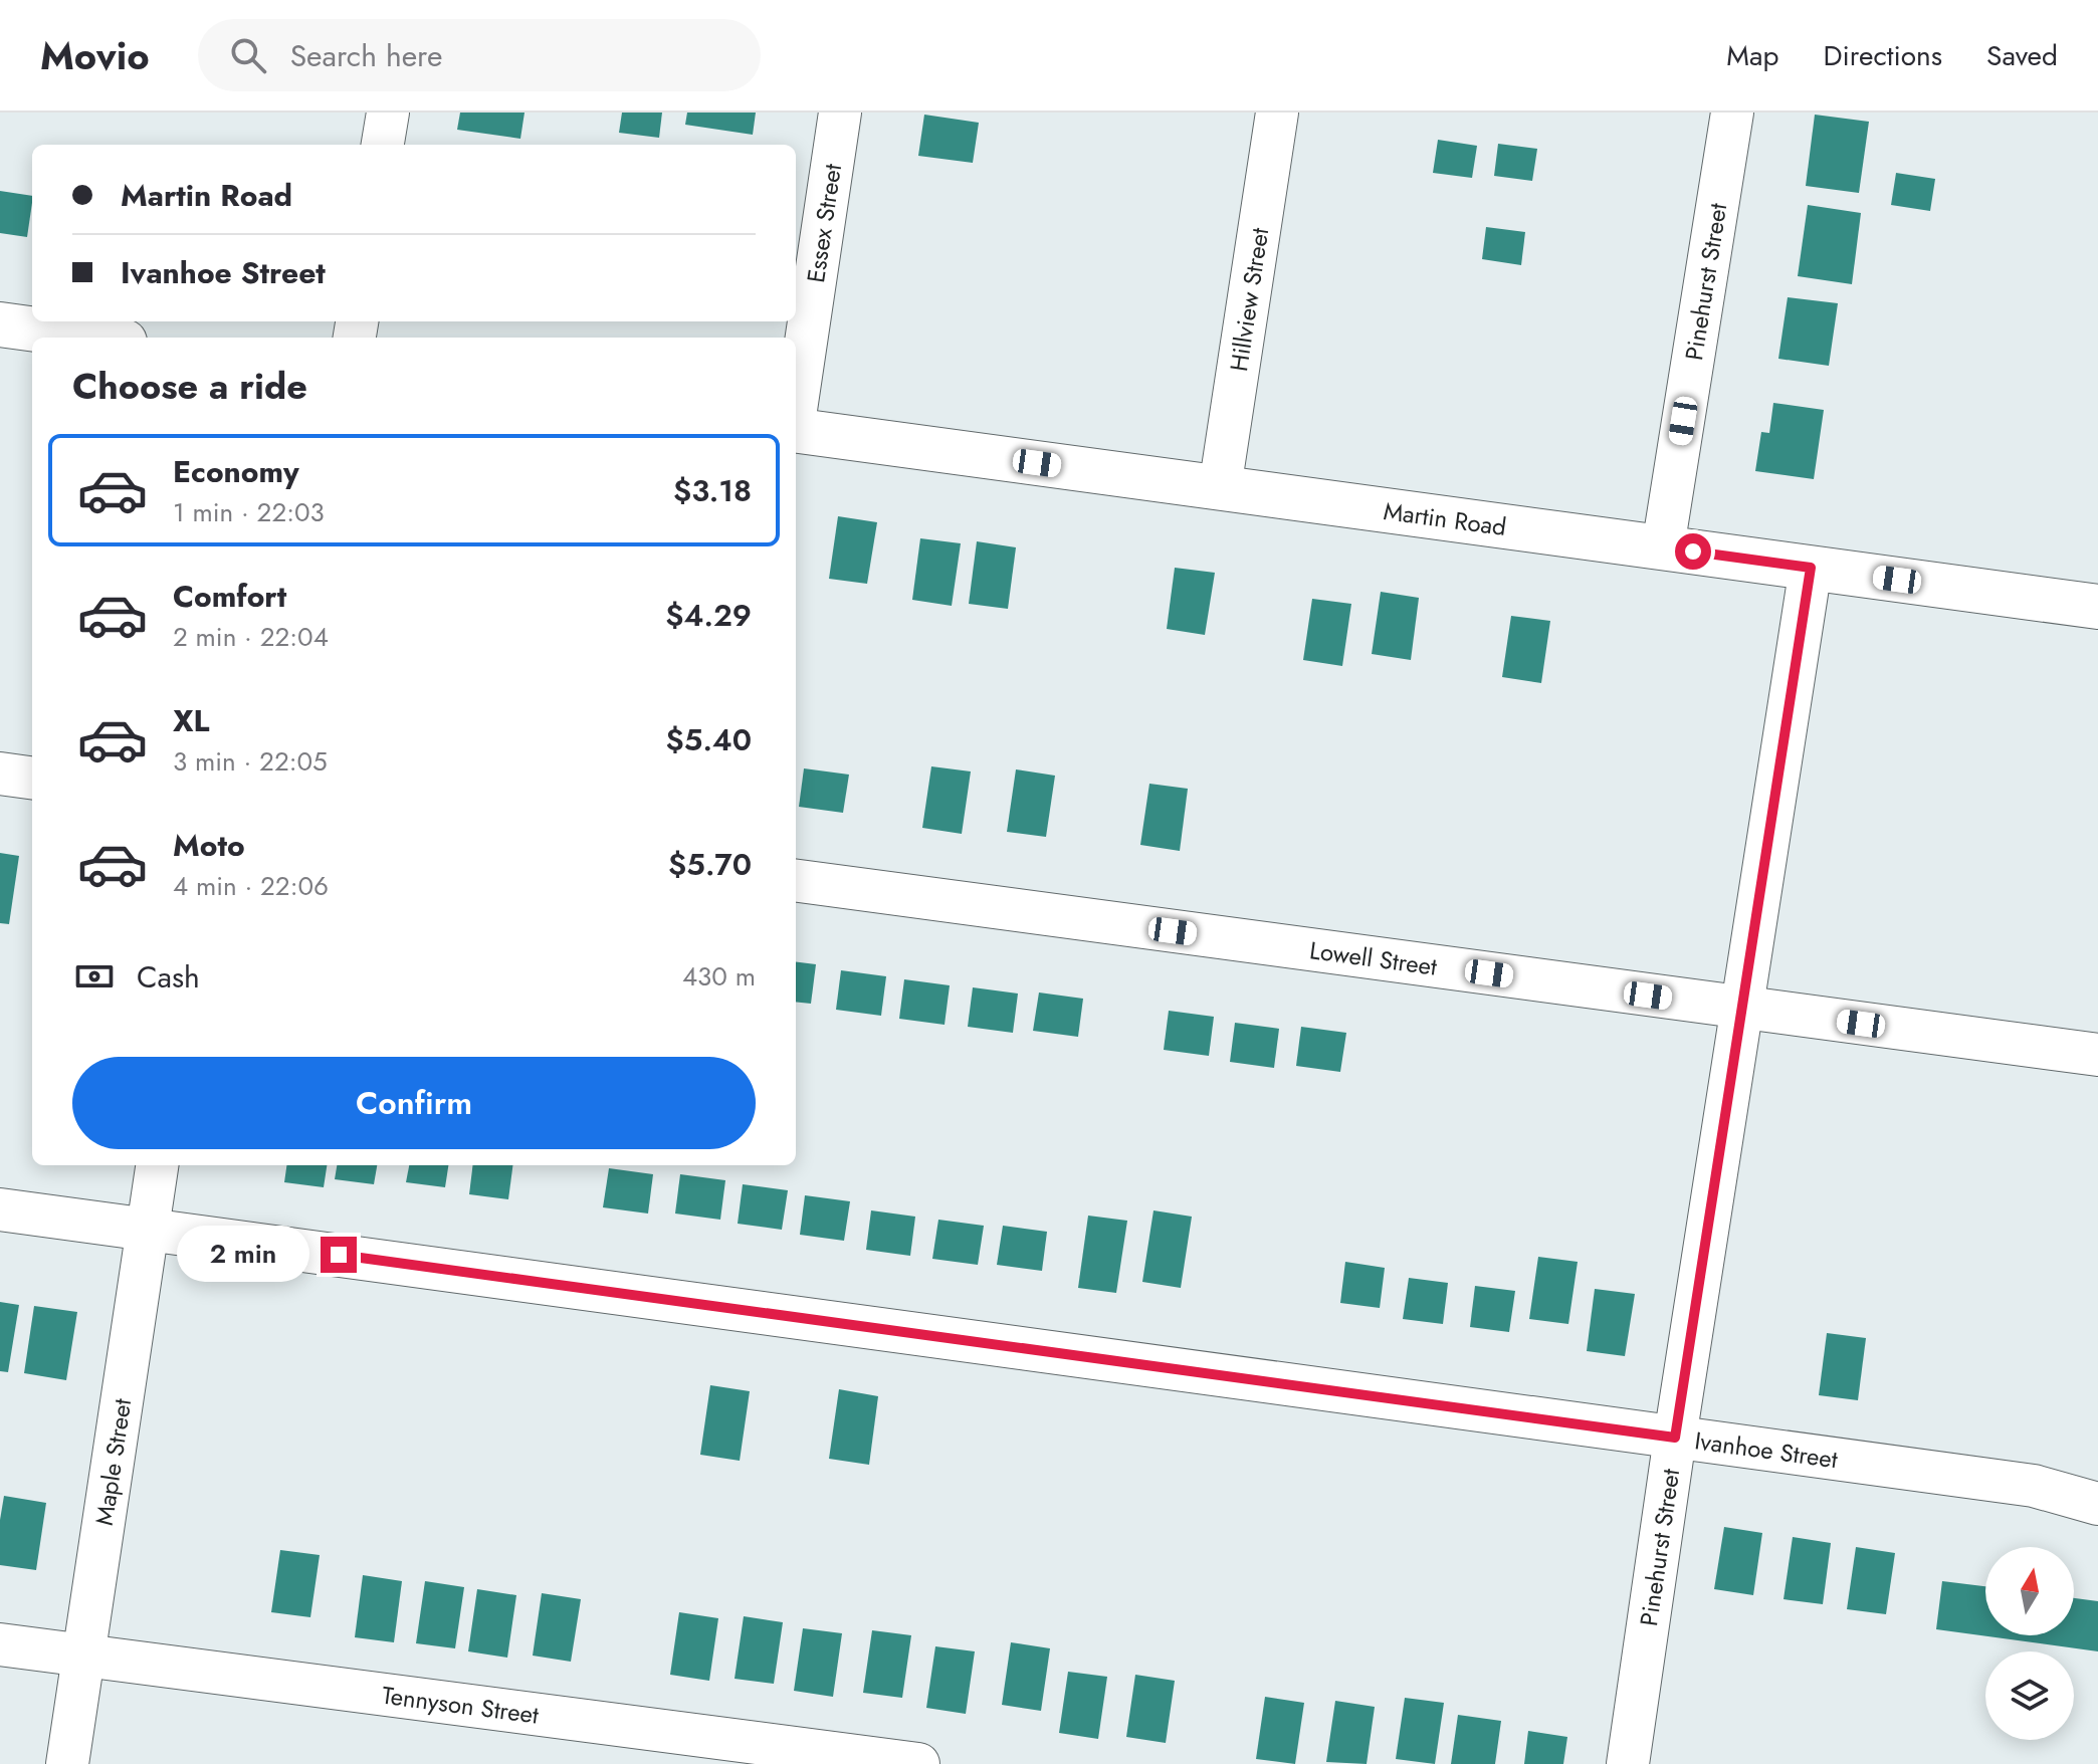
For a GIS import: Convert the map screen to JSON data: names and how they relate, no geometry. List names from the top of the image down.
{
  "streets": {
    "street": [
      "Essex Street",
      "Pinehurst Street",
      "Hillview Street",
      "Martin Road",
      "Lowell Street",
      "Ivanhoe Street",
      "Maple Street",
      "Tennyson Street"
    ]
  },
  "crossings": [
    ["Pinehurst Street", "Martin Road"],
    ["Pinehurst Street", "Lowell Street"],
    ["Pinehurst Street", "Ivanhoe Street"],
    ["Hillview Street", "Martin Road"],
    ["Ivanhoe Street", "Maple Street"],
    ["Maple Street", "Tennyson Street"]
  ],
  "north": "top",
  "page": {
    "header": "Movio",
    "search": "Search here",
    "nav": ["Map", "Directions", "Saved"],
    "banner": ["Martin Road", "Ivanhoe Street"],
    "heading": "Choose a ride",
    "list": [
      {
        "name": "Economy",
        "note": "1 min · 22:03",
        "value": "$3.18"
      },
      {
        "name": "Comfort",
        "note": "2 min · 22:04",
        "value": "$4.29"
      },
      {
        "name": "XL",
        "note": "3 min · 22:05",
        "value": "$5.40"
      },
      {
        "name": "Moto",
        "note": "4 min · 22:06",
        "value": "$5.70"
      }
    ],
    "pay": ["Cash", "430 m"],
    "buttons": "Confirm",
    "bubble": "2 min"
  }
}
